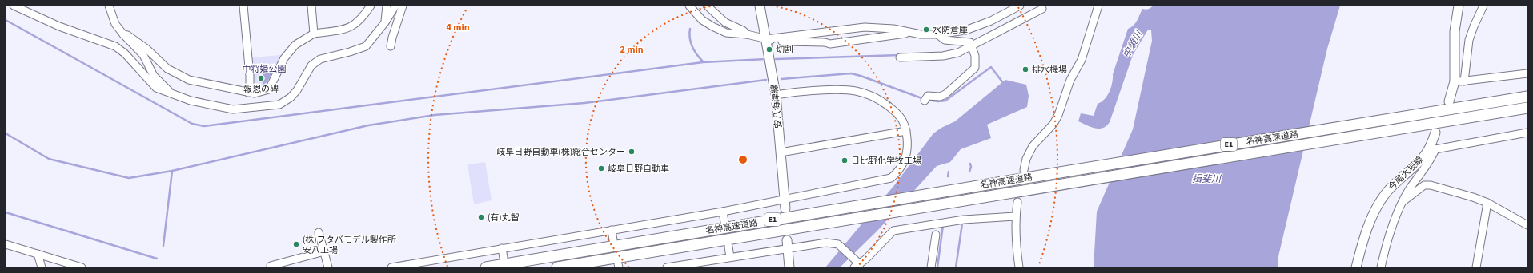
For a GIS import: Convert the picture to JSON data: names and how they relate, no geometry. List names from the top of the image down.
{
  "streets": {
    "highway": ["名神高速道路", "E1"],
    "main road": ["安八海津線", "今尾大垣線"]
  },
  "water": ["中須川", "揖斐川"],
  "parks": ["中将姫公園"],
  "places": [
    "水防倉庫",
    "切割",
    "排水機場",
    "報恩の碑",
    "岐阜日野自動車(株)総合センター",
    "日比野化学牧工場",
    "岐阜日野自動車",
    "(有)丸智",
    "(株)フタバモデル製作所 安八工場"
  ],
  "rings": ["4 min", "2 min"]
}
